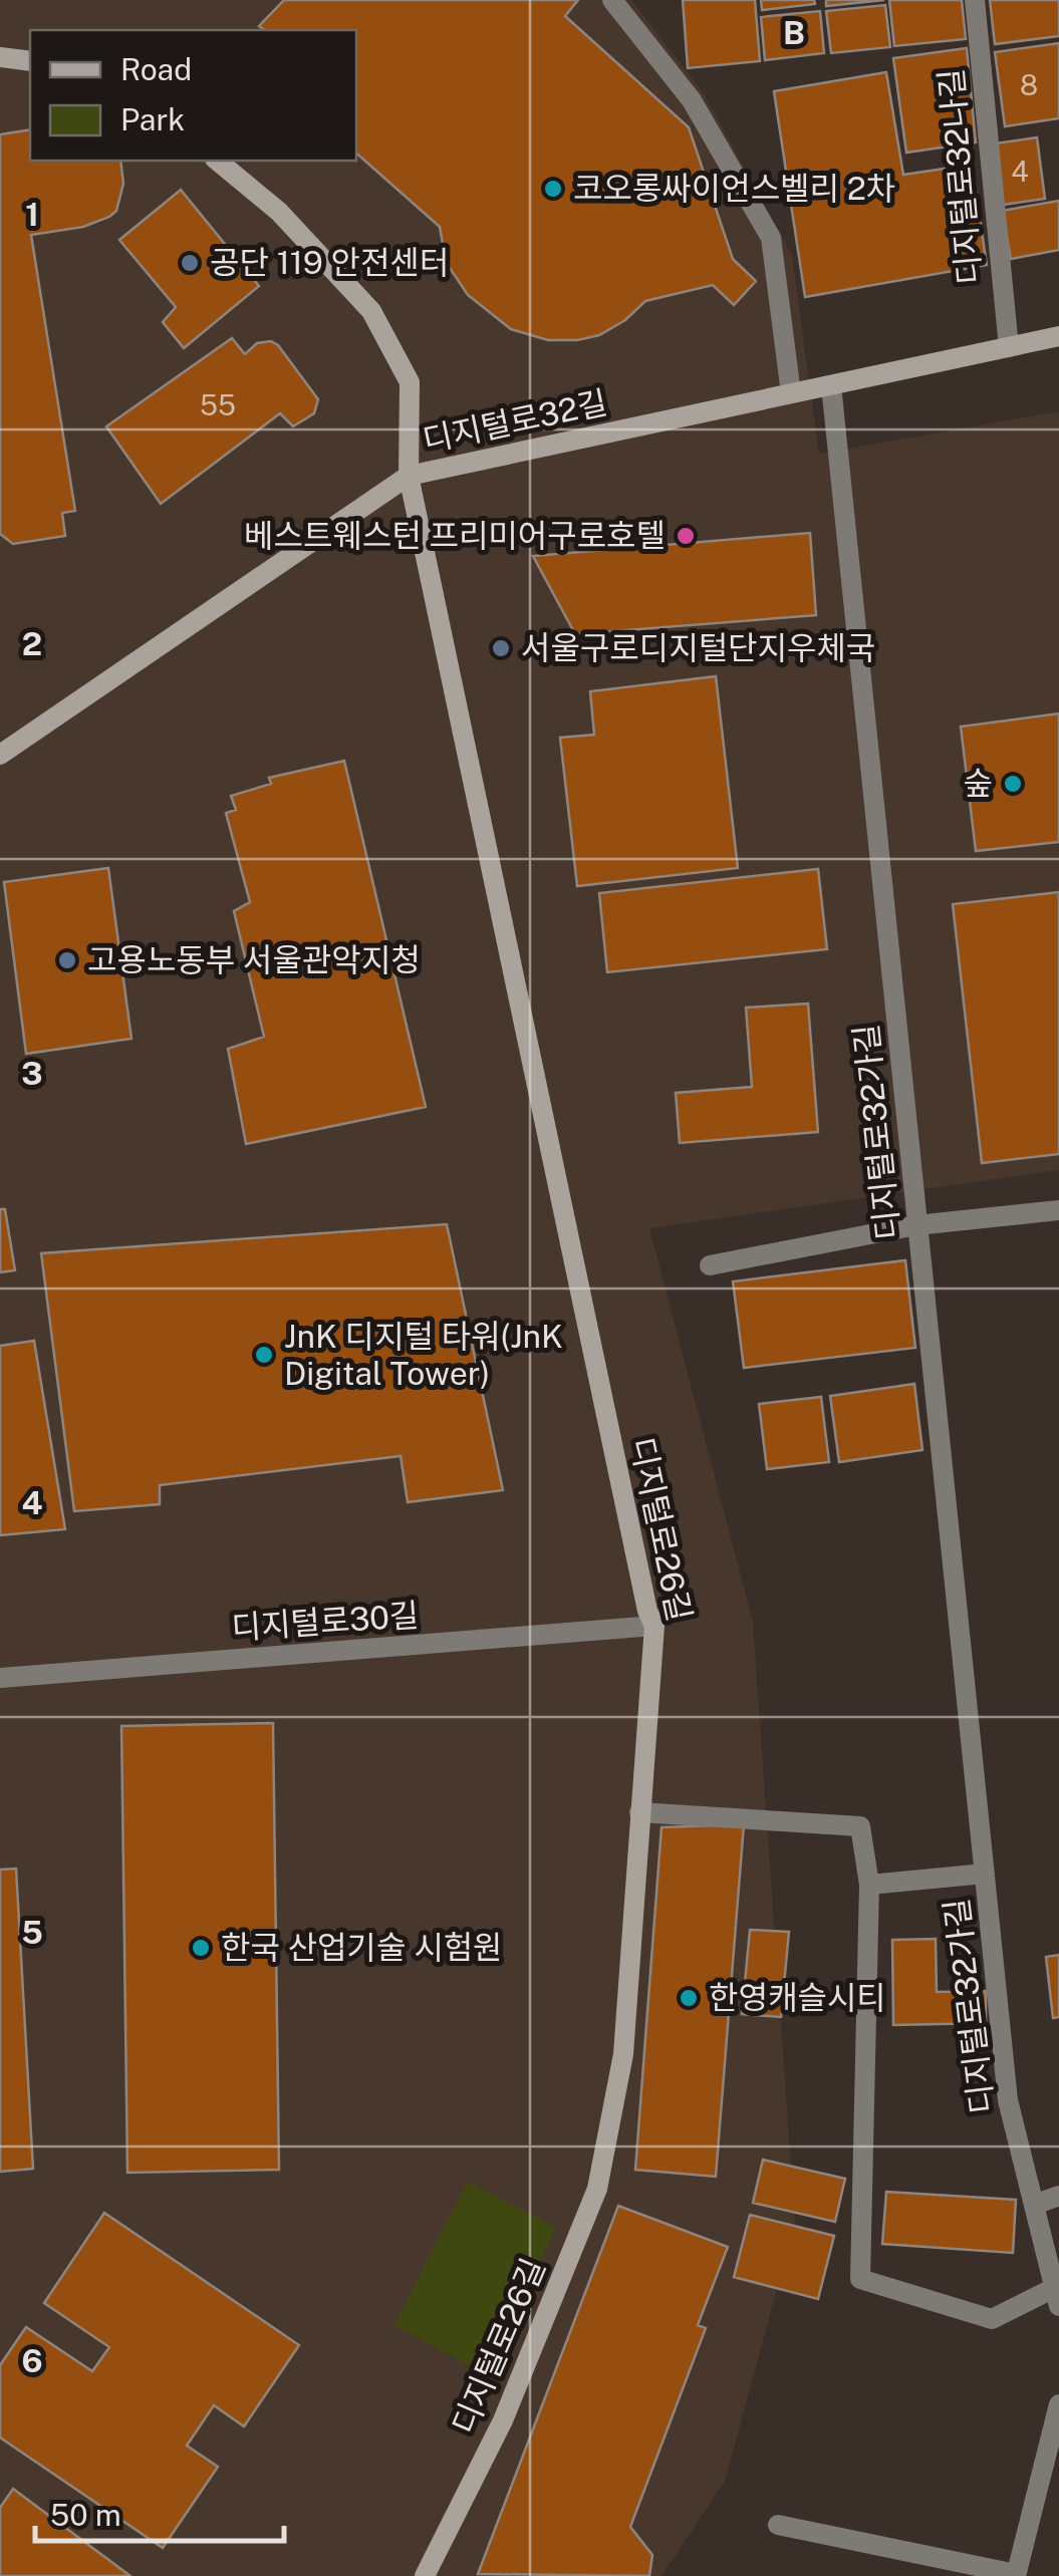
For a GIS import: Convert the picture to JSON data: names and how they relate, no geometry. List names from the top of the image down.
{
  "streets": {
    "street": [
      "디지털로32나길",
      "디지털로32길",
      "디지털로32가길",
      "디지털로26길",
      "디지털로30길"
    ]
  },
  "crossings": [
    ["디지털로32나길", "디지털로32길"],
    ["디지털로32길", "디지털로32가길"],
    ["디지털로32길", "디지털로26길"],
    ["디지털로26길", "디지털로30길"]
  ],
  "places": [
    "코오롱싸이언스벨리 2차",
    "공단 119 안전센터",
    "베스트웨스턴 프리미어구로호텔",
    "서울구로디지털단지우체국",
    "숲",
    "고용노동부 서울관악지청",
    "JnK 디지털 타워(JnK Digital Tower)",
    "한국 산업기술 시험원",
    "한영캐슬시티"
  ],
  "house_numbers": ["8", "4", "55"],
  "legend": ["Road", "Park"],
  "scale_bar": "50 m",
  "grid": {
    "columns": ["B"],
    "rows": [
      "1",
      "2",
      "3",
      "4",
      "5",
      "6"
    ]
  }
}
